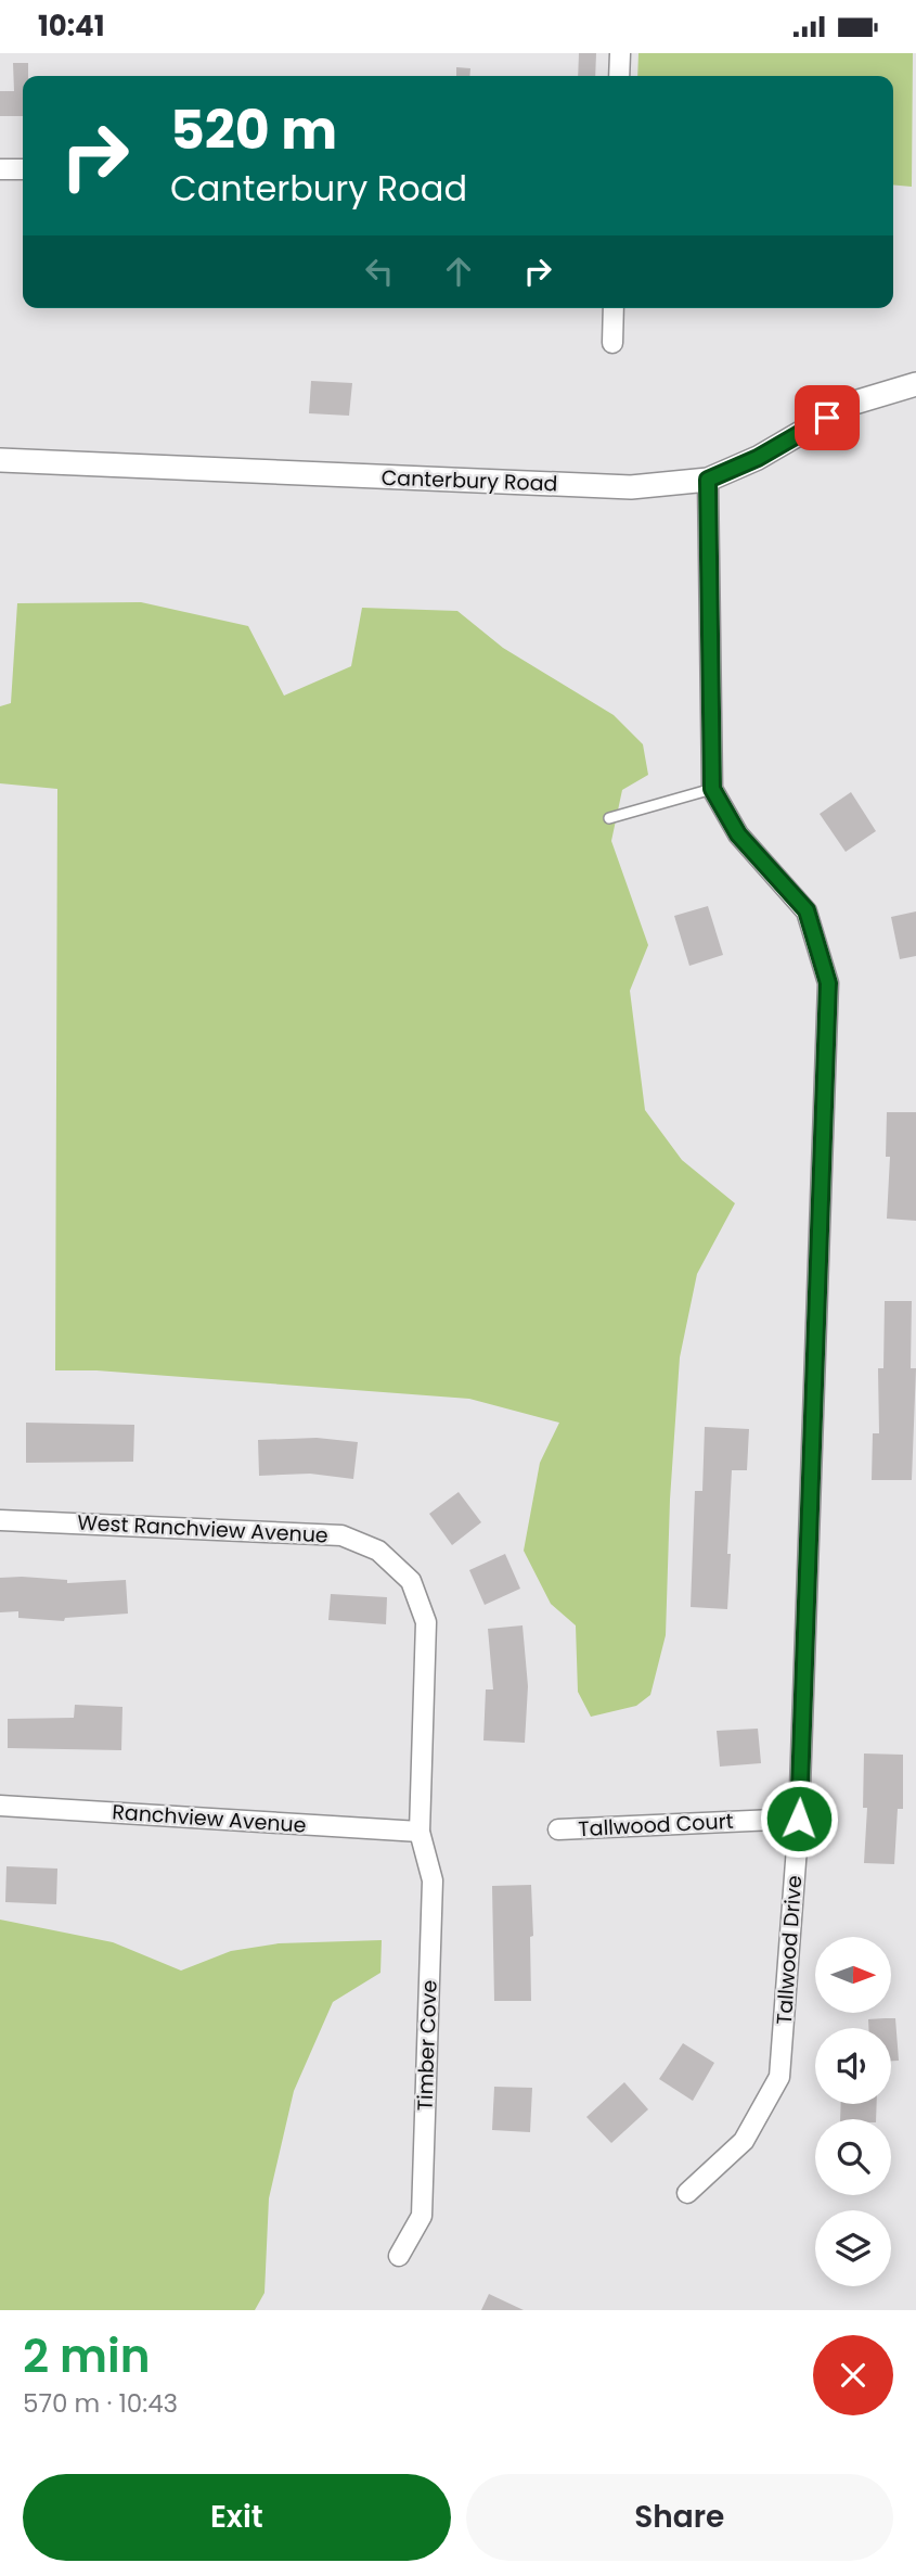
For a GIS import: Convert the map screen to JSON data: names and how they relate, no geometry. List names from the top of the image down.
{
  "streets": {
    "street": [
      "Canterbury Road",
      "West Ranchview Avenue",
      "Ranchview Avenue",
      "Tallwood Court",
      "Tallwood Drive",
      "Timber Cove"
    ]
  },
  "crossings": [
    ["Canterbury Road", "Tallwood Drive"],
    ["West Ranchview Avenue", "Ranchview Avenue"],
    ["West Ranchview Avenue", "Timber Cove"],
    ["Ranchview Avenue", "Timber Cove"],
    ["Tallwood Court", "Tallwood Drive"]
  ],
  "north": "right",
  "page": {
    "status": "10:41",
    "turn": ["520 m", "Canterbury Road"],
    "heading": ["2 min", "570 m · 10:43"],
    "buttons": ["Exit", "Share"]
  }
}
